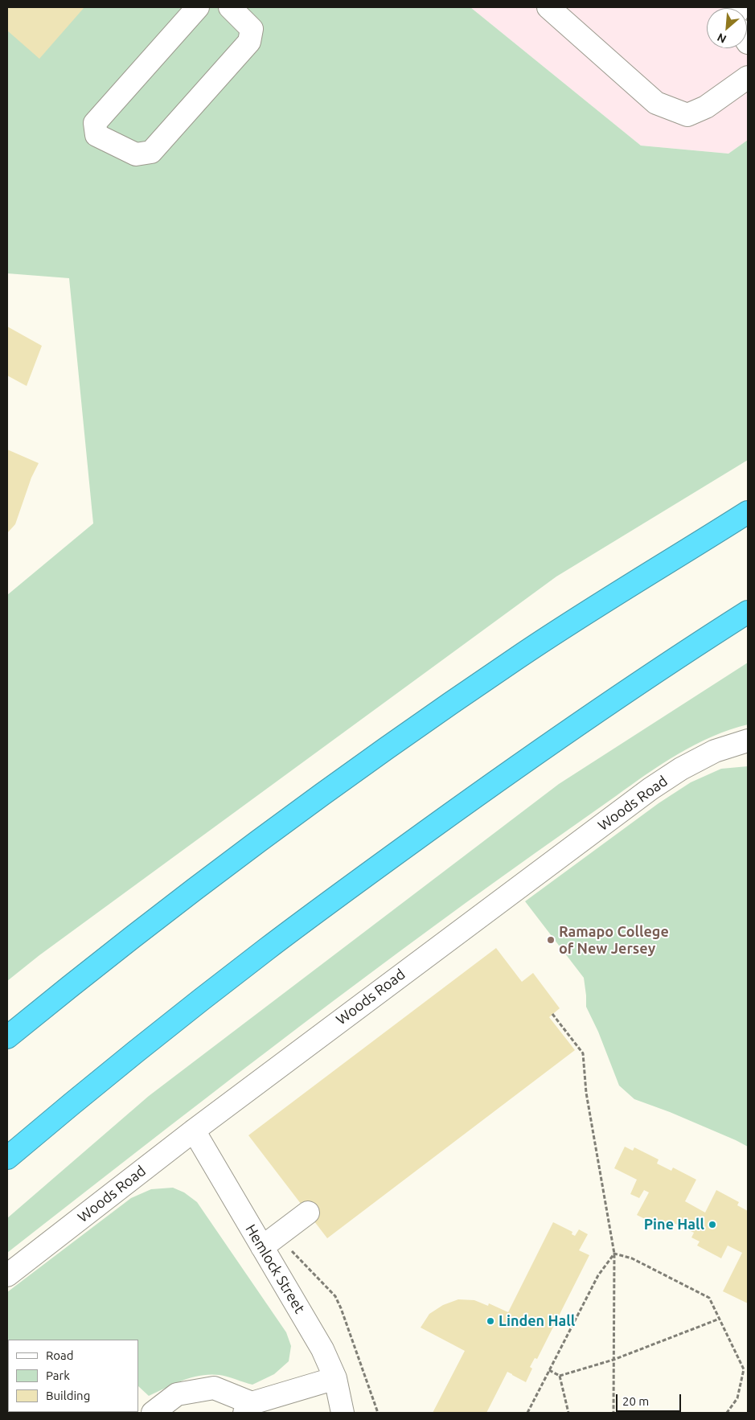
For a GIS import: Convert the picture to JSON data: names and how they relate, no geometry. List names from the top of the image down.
{
  "streets": {
    "street": ["Woods Road", "Hemlock Street"]
  },
  "crossings": [
    ["Woods Road", "Hemlock Street"]
  ],
  "places": ["Ramapo College of New Jersey", "Pine Hall", "Linden Hall"],
  "legend": ["Road", "Park", "Building"],
  "scale_bar": "20 m",
  "north": "bottom left"
}
